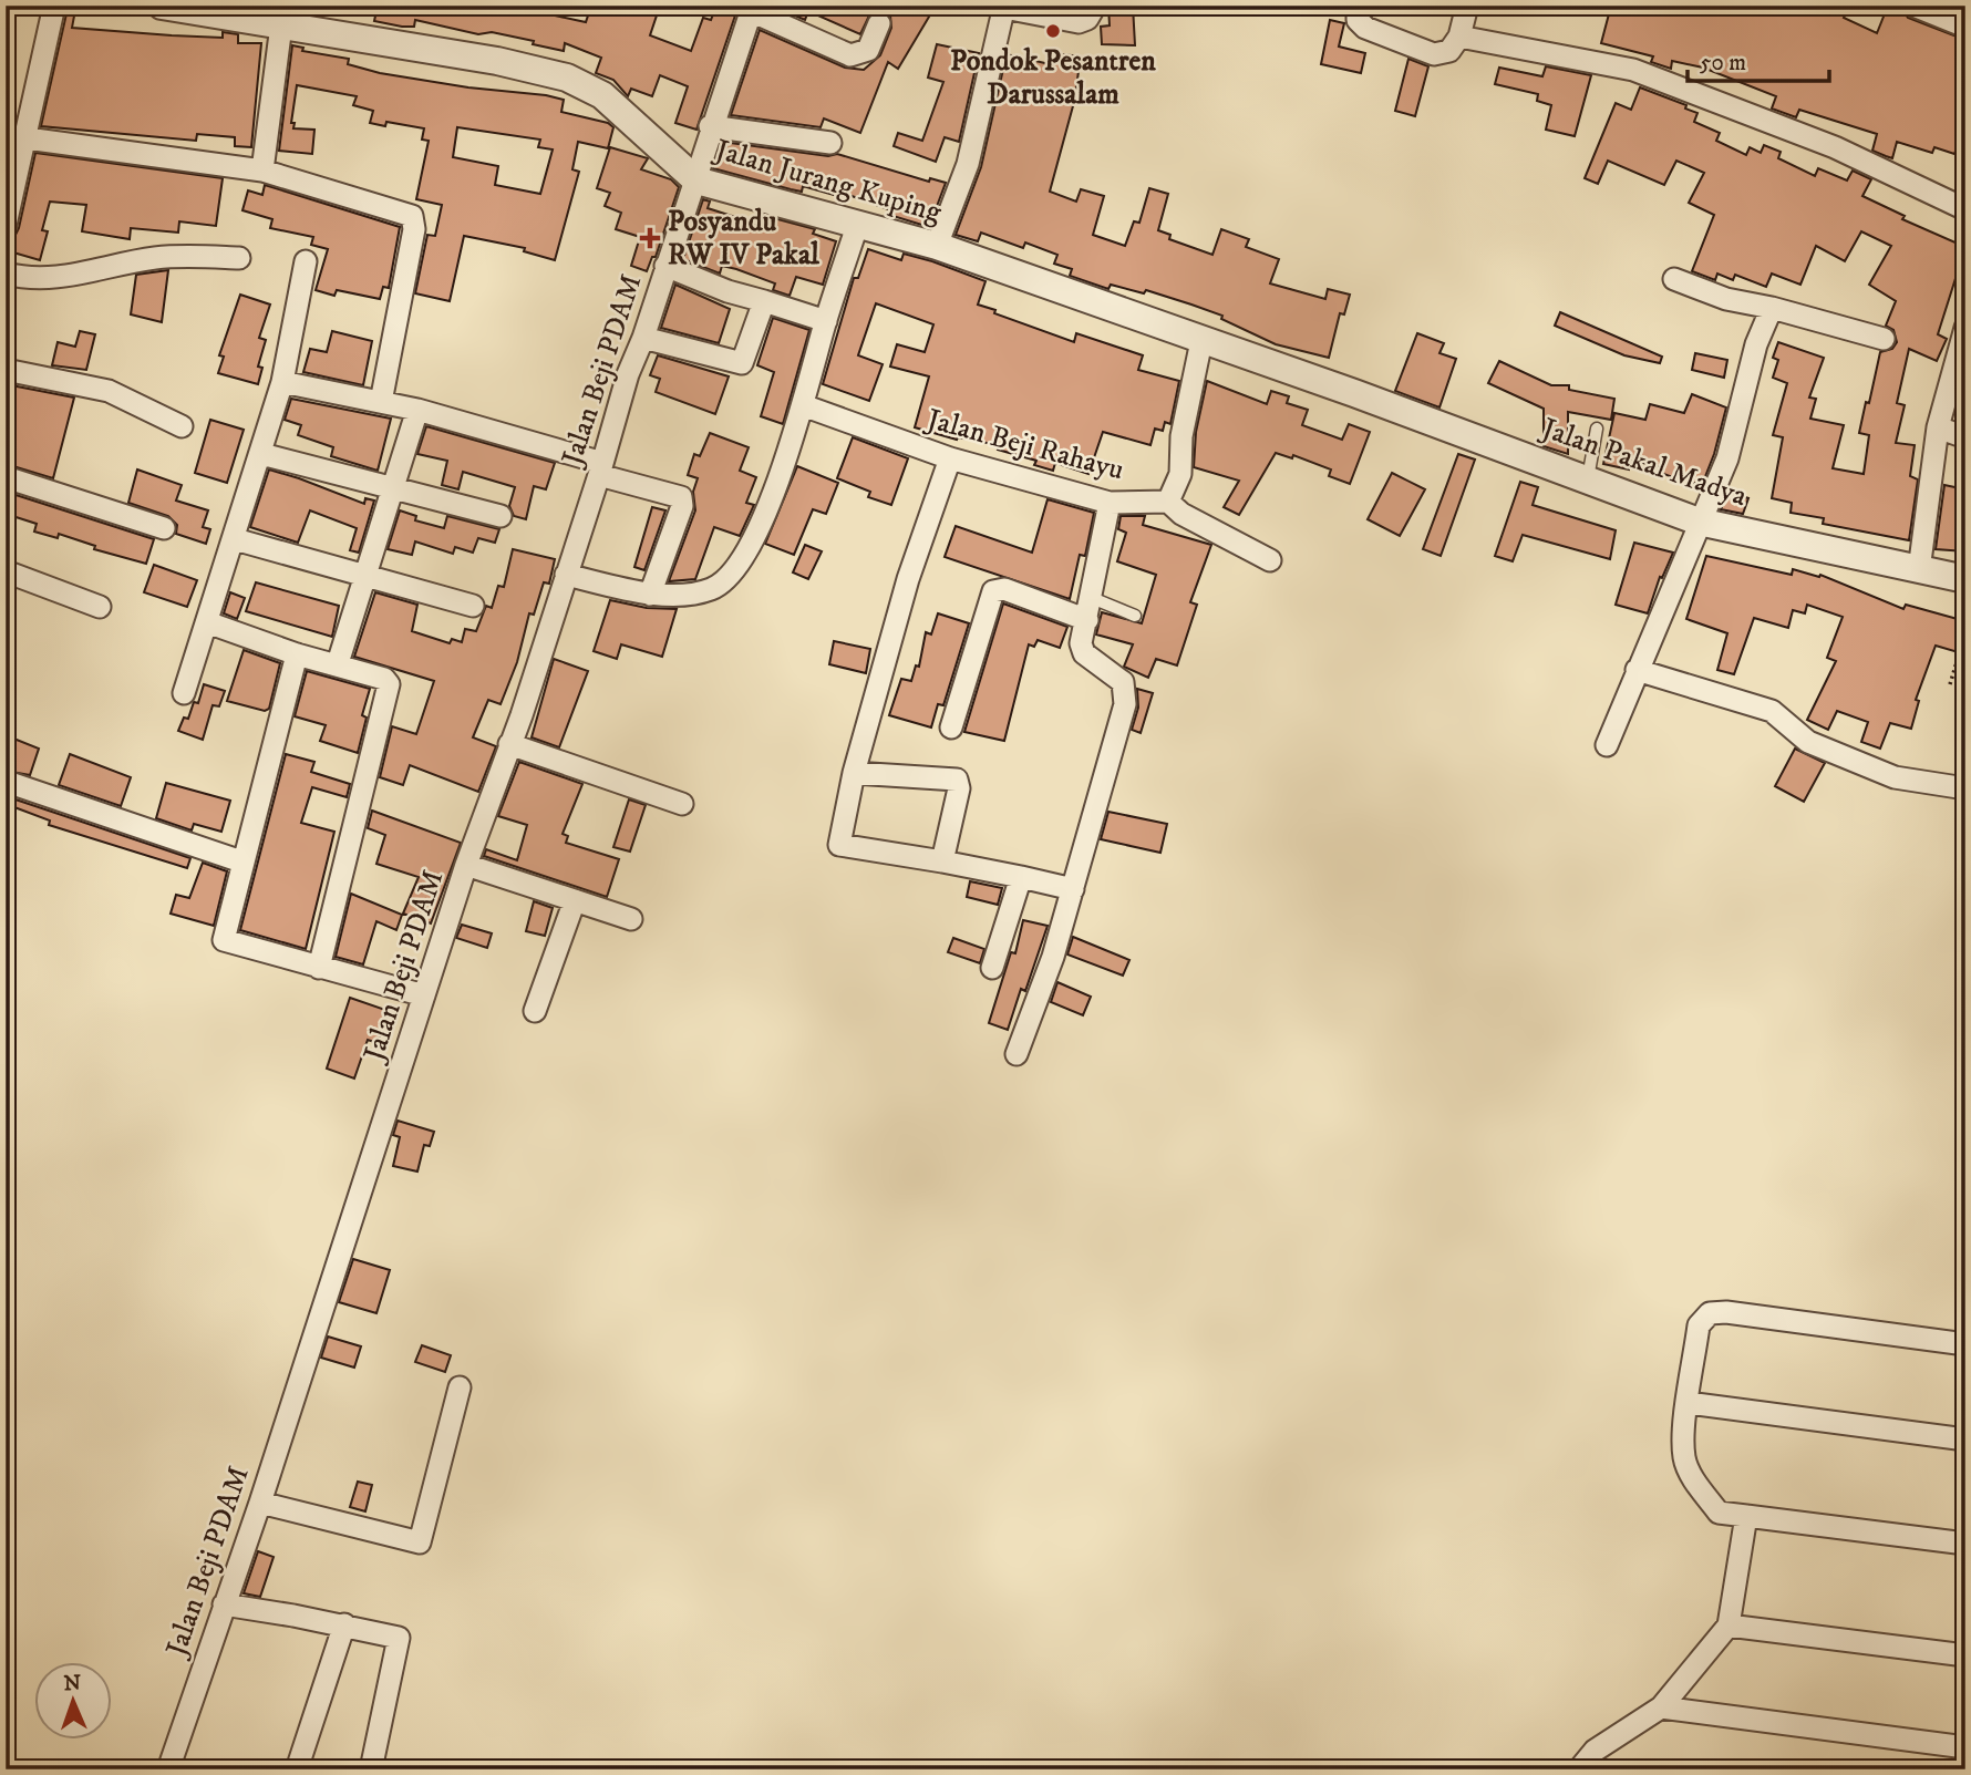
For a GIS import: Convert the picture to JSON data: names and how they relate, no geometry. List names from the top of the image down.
{
  "streets": {
    "street": [
      "Jalan Jurang Kuping",
      "Jalan Beji PDAM",
      "Jalan Beji Rahayu",
      "Jalan Pakal Madya"
    ]
  },
  "crossings": [
    ["Jalan Jurang Kuping", "Jalan Beji PDAM"],
    ["Jalan Jurang Kuping", "Jalan Pakal Madya"]
  ],
  "places": {
    "other": ["Pondok Pesantren Darussalam"],
    "health": ["Posyandu RW IV Pakal"]
  },
  "scale_bar": "50 m",
  "north": "top"
}
